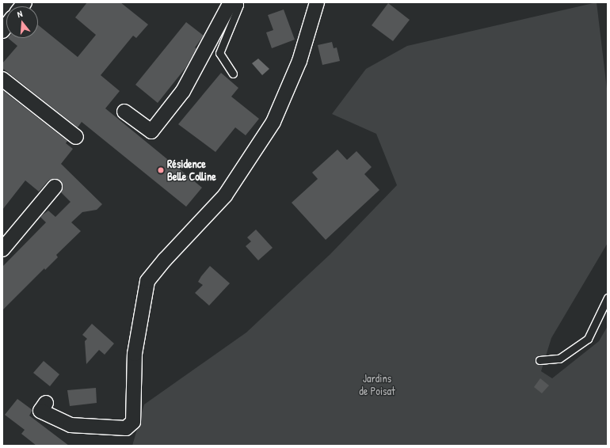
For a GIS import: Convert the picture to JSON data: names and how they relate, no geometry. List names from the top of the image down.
{
  "parks": ["Jardins de Poisat"],
  "places": ["Résidence Belle Colline"],
  "north": "top"
}
